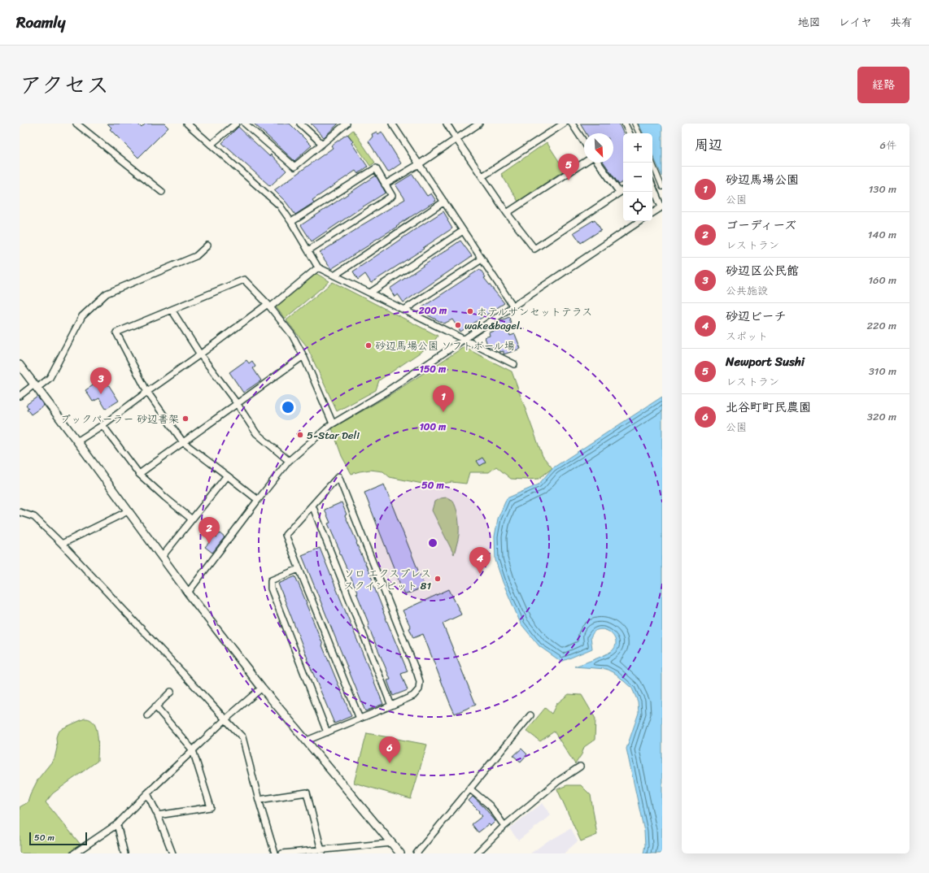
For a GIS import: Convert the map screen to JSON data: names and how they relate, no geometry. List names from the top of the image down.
{
  "places": [
    "ホテルサンセットテラス",
    "wake&bagel.",
    "砂辺馬場公園 ソフトボール場",
    "ブックパーラー 砂辺書架",
    "5-Star Deli",
    "ソロ エクスプレス スクインビット 81"
  ],
  "scale_bar": "50 m",
  "north": "bottom right",
  "page": {
    "header": "Roamly",
    "nav": ["地図", "レイヤ", "共有"],
    "title": "アクセス",
    "buttons": "経路",
    "heading": ["周辺", "6件"],
    "map_buttons": ["+", "−"],
    "pins": [
      "5",
      "3",
      "1",
      "2",
      "4",
      "6"
    ],
    "list": [
      {
        "mark": "1",
        "name": "砂辺馬場公園",
        "note": "公園",
        "value": "130 m"
      },
      {
        "mark": "2",
        "name": "ゴーディーズ",
        "note": "レストラン",
        "value": "140 m"
      },
      {
        "mark": "3",
        "name": "砂辺区公民館",
        "note": "公共施設",
        "value": "160 m"
      },
      {
        "mark": "4",
        "name": "砂辺ビーチ",
        "note": "スポット",
        "value": "220 m"
      },
      {
        "mark": "5",
        "name": "Newport Sushi",
        "note": "レストラン",
        "value": "310 m"
      },
      {
        "mark": "6",
        "name": "北谷町町民農園",
        "note": "公園",
        "value": "320 m"
      }
    ],
    "scale": "50 m"
  },
  "rings": [
    "200 m",
    "150 m",
    "100 m",
    "50 m"
  ]
}
